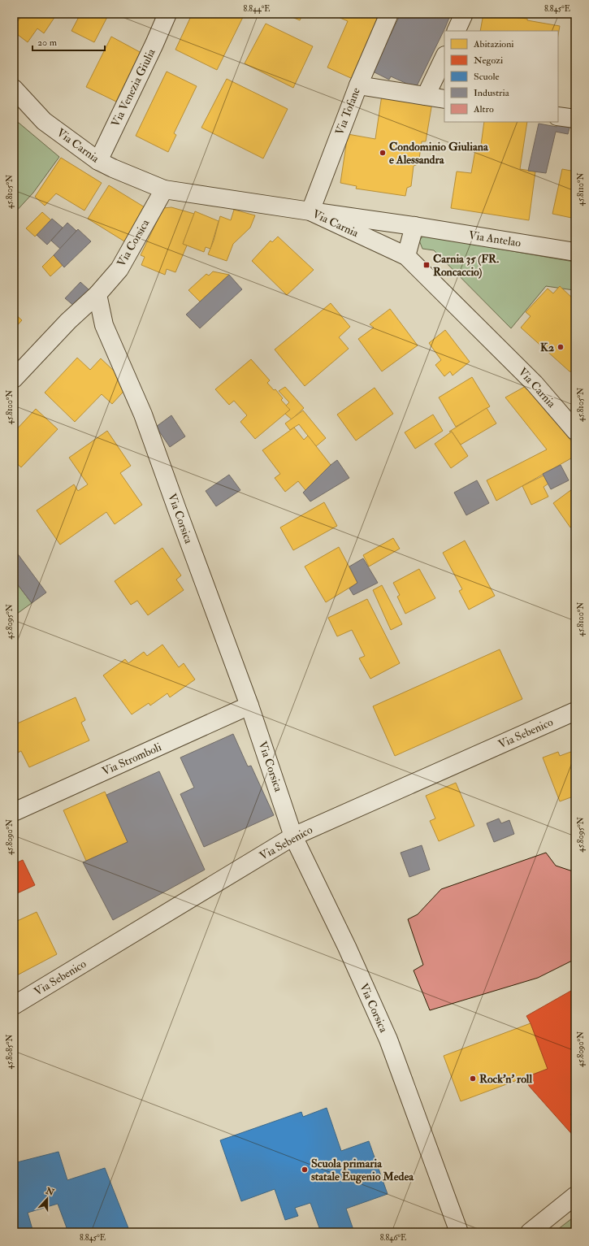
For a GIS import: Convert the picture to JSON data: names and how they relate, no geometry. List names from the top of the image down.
{
  "streets": {
    "street": [
      "Via Venezia Giulia",
      "Via Tofane",
      "Via Carnia",
      "Via Antelao",
      "Via Corsica",
      "Via Sebenico",
      "Via Stromboli"
    ]
  },
  "crossings": [
    ["Via Venezia Giulia", "Via Carnia"],
    ["Via Tofane", "Via Carnia"],
    ["Via Tofane", "Via Antelao"],
    ["Via Carnia", "Via Antelao"],
    ["Via Carnia", "Via Corsica"],
    ["Via Corsica", "Via Sebenico"],
    ["Via Corsica", "Via Stromboli"]
  ],
  "places": {
    "other": [
      "Condominio Giuliana e Alessandra",
      "K2",
      "Rock'n' roll",
      "Scuola primaria statale Eugenio Medea"
    ],
    "transit": ["Carnia 35 (FR. Roncaccio)"]
  },
  "legend": [
    "Abitazioni",
    "Negozi",
    "Scuole",
    "Industria",
    "Altro"
  ],
  "scale_bar": "20 m",
  "north": "top",
  "coordinates": [
    "8.844°E",
    "8.845°E",
    "45.8110°N",
    "45.8105°N",
    "45.8100°N",
    "45.8095°N",
    "45.8090°N",
    "45.8085°N",
    "8.846°E"
  ]
}
